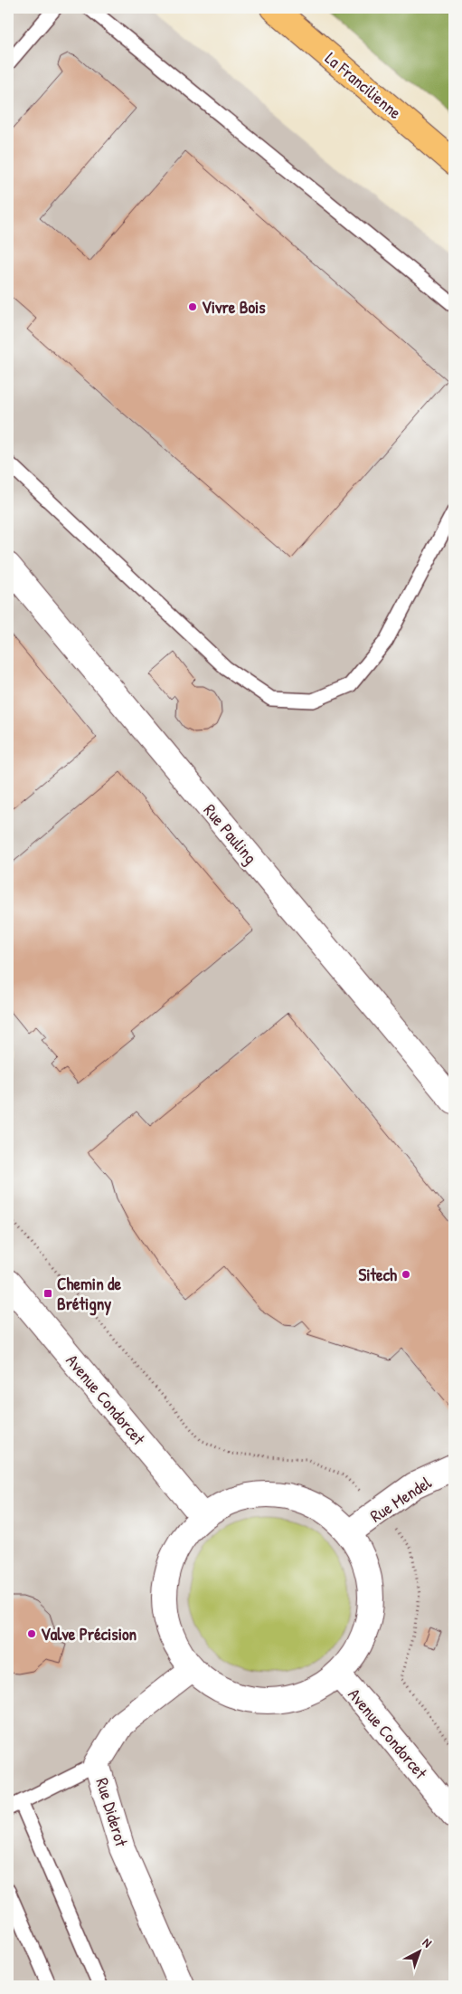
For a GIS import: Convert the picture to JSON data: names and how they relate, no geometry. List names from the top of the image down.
{
  "streets": {
    "highway": ["La Francilienne"],
    "street": [
      "Rue Pauling",
      "Avenue Condorcet",
      "Rue Mendel",
      "Rue Diderot"
    ]
  },
  "places": {
    "other": ["Vivre Bois", "Sitech", "Valve Précision"],
    "transit": ["Chemin de Brétigny"]
  },
  "north": "top right"
}
